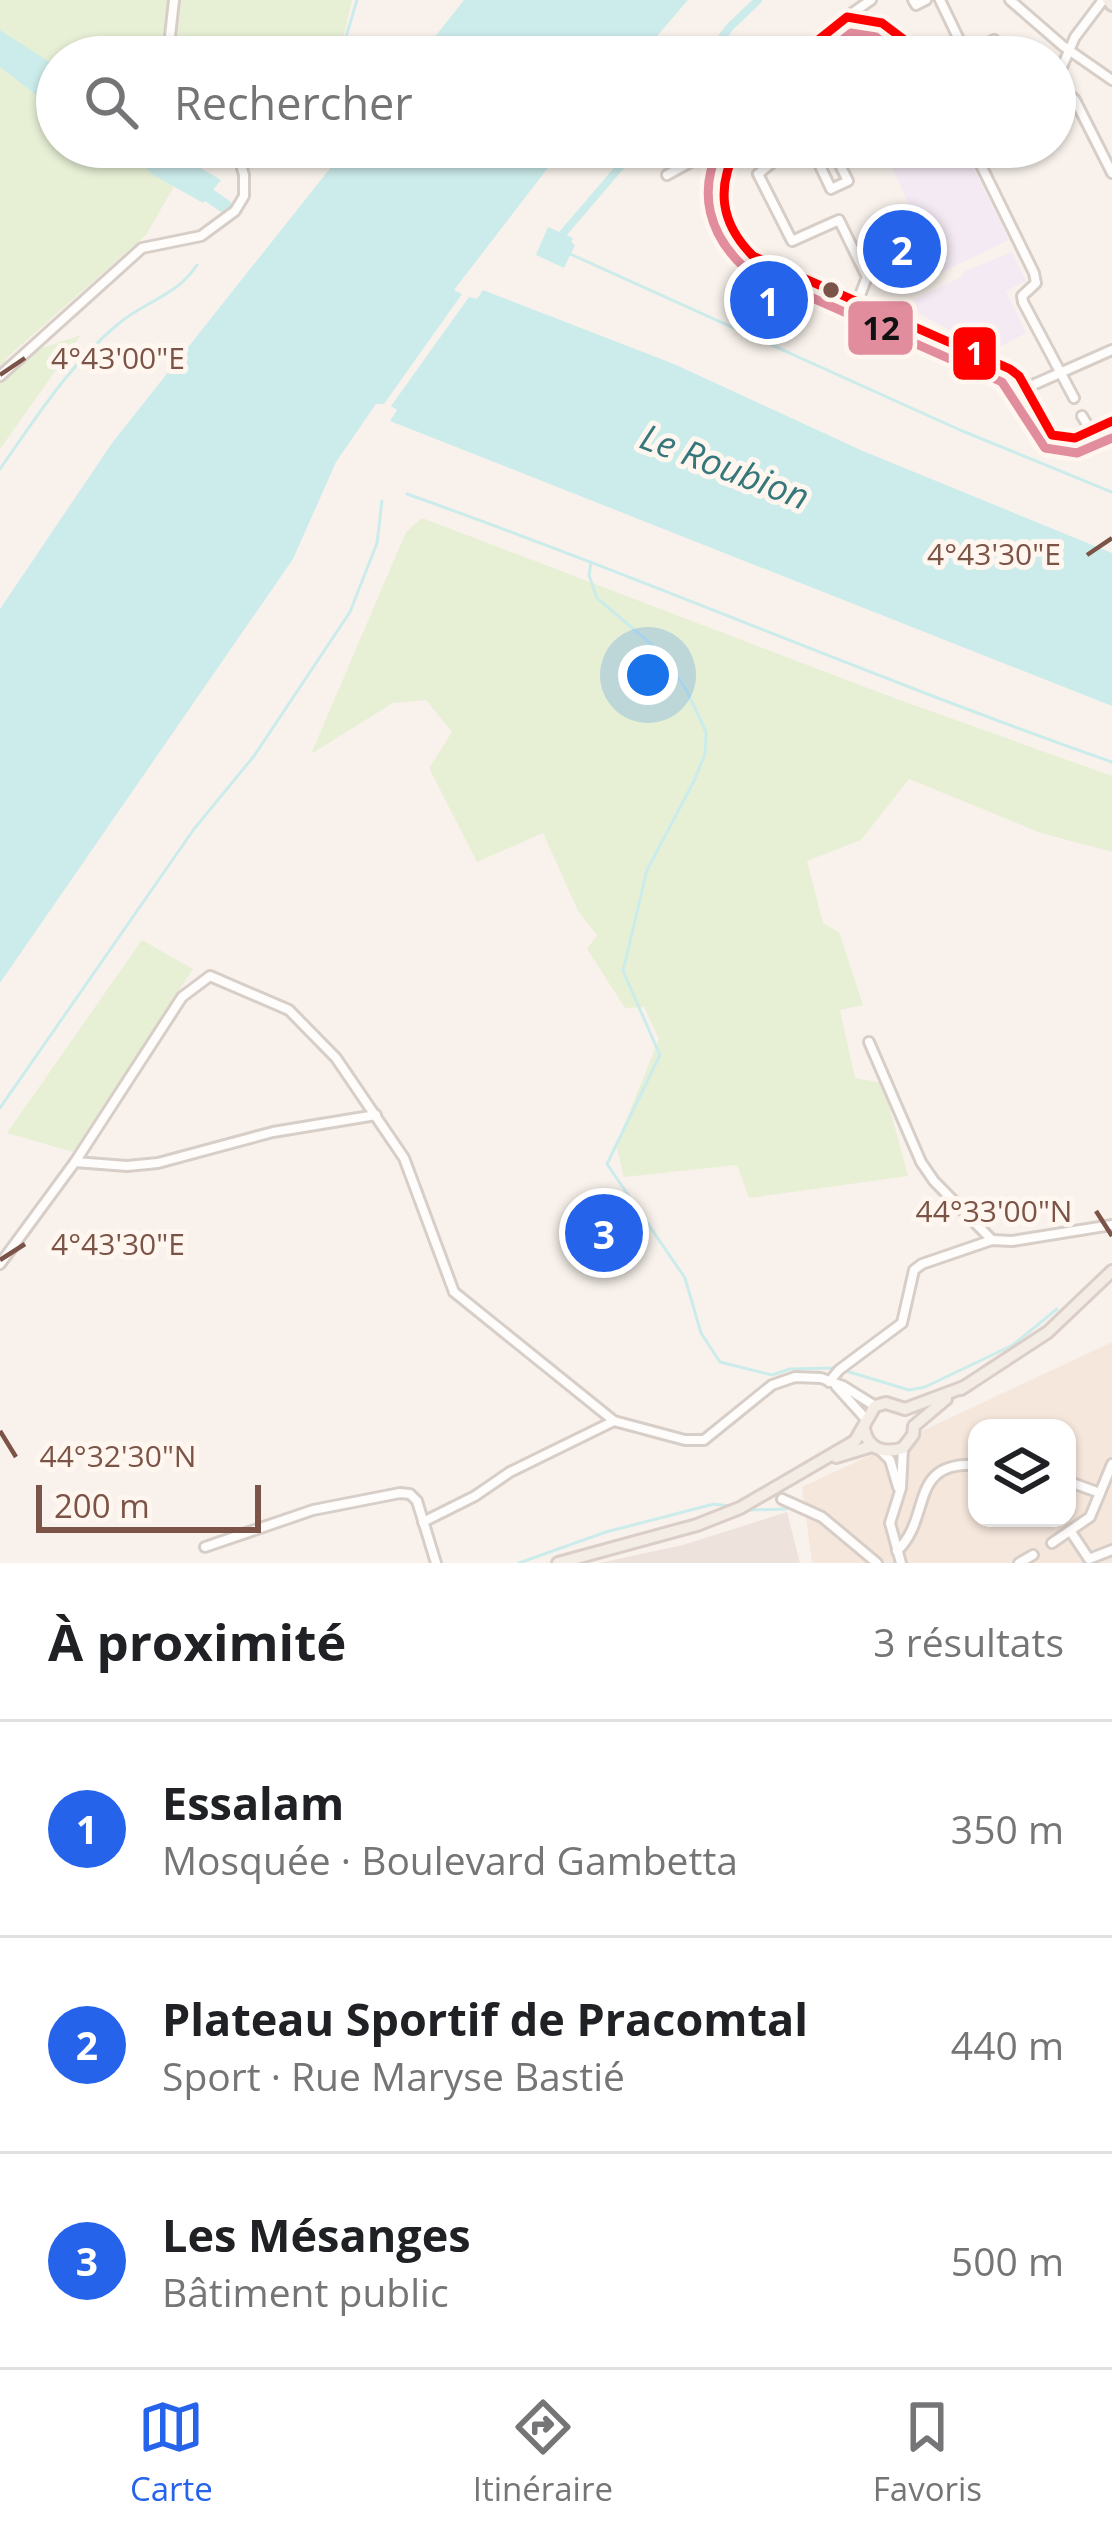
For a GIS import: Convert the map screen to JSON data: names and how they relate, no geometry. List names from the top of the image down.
{
  "water": ["Le Roubion"],
  "lines": ["transit line 1", "transit line 12"],
  "scale_bar": "200 m",
  "page": {
    "search": "Rechercher",
    "pins": ["2", "1", "3"],
    "scale": "200 m",
    "heading": ["À proximité", "3 résultats"],
    "list": [
      {
        "mark": "1",
        "name": "Essalam",
        "note": "Mosquée · Boulevard Gambetta",
        "value": "350 m"
      },
      {
        "mark": "2",
        "name": "Plateau Sportif de Pracomtal",
        "note": "Sport · Rue Maryse Bastié",
        "value": "440 m"
      },
      {
        "mark": "3",
        "name": "Les Mésanges",
        "note": "Bâtiment public",
        "value": "500 m"
      }
    ],
    "nav": ["Carte", "Itinéraire", "Favoris"]
  },
  "coordinates": [
    "4°43'00\"E",
    "4°43'30\"E",
    "44°33'00\"N",
    "44°32'30\"N"
  ]
}
